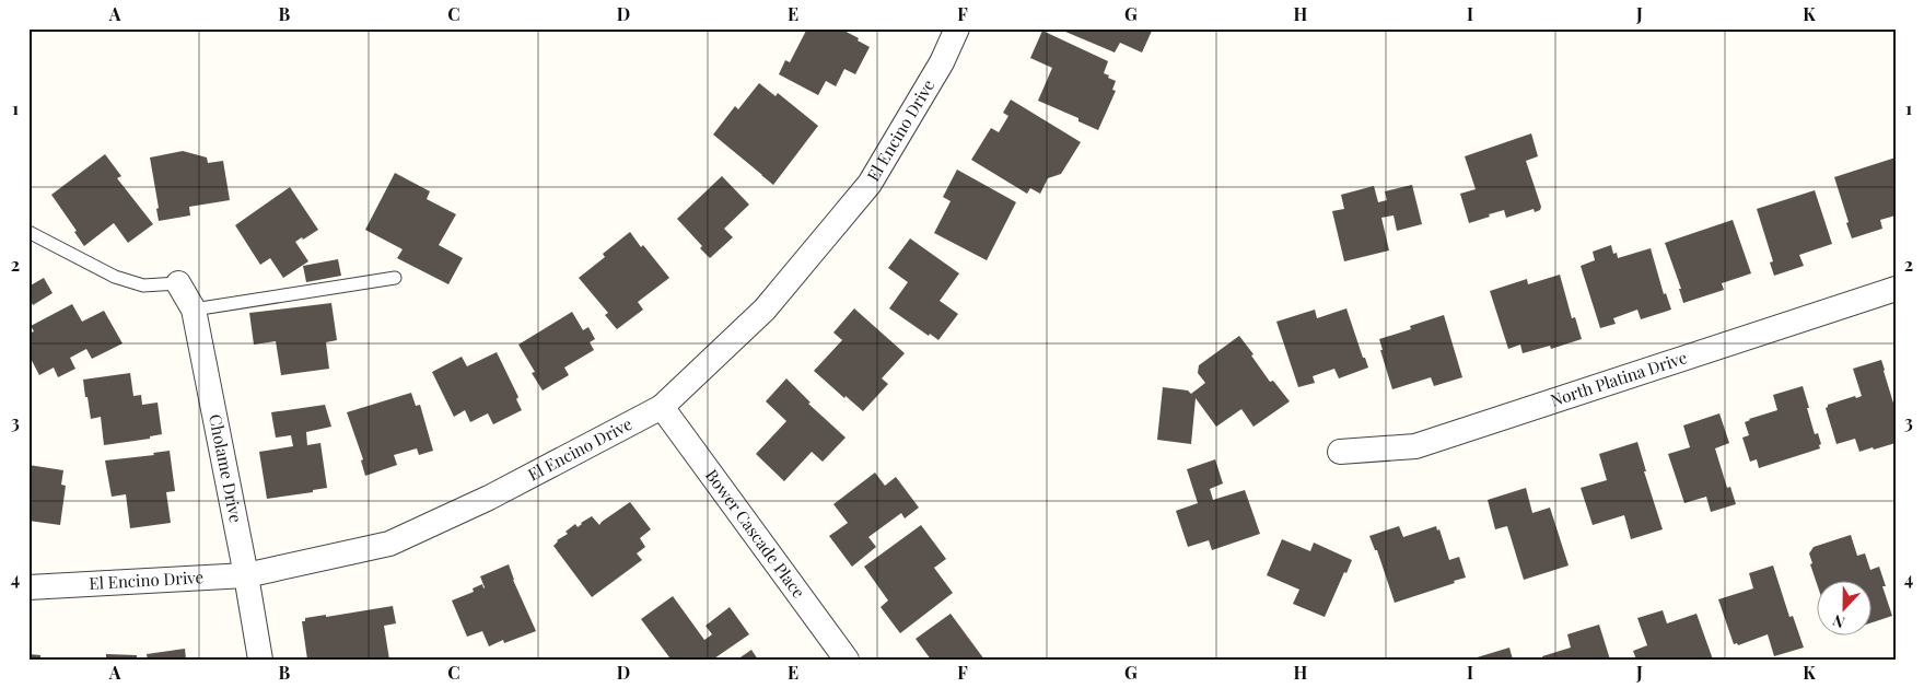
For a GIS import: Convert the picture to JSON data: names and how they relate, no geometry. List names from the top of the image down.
{
  "streets": {
    "street": [
      "El Encino Drive",
      "North Platina Drive",
      "Cholame Drive",
      "Bower Cascade Place"
    ]
  },
  "crossings": [
    ["El Encino Drive", "Cholame Drive"],
    ["El Encino Drive", "Bower Cascade Place"]
  ],
  "north": "bottom",
  "grid": {
    "columns": [
      "A",
      "B",
      "C",
      "D",
      "E",
      "F",
      "G",
      "H",
      "I",
      "J",
      "K"
    ],
    "rows": [
      "1",
      "2",
      "3",
      "4"
    ]
  }
}
